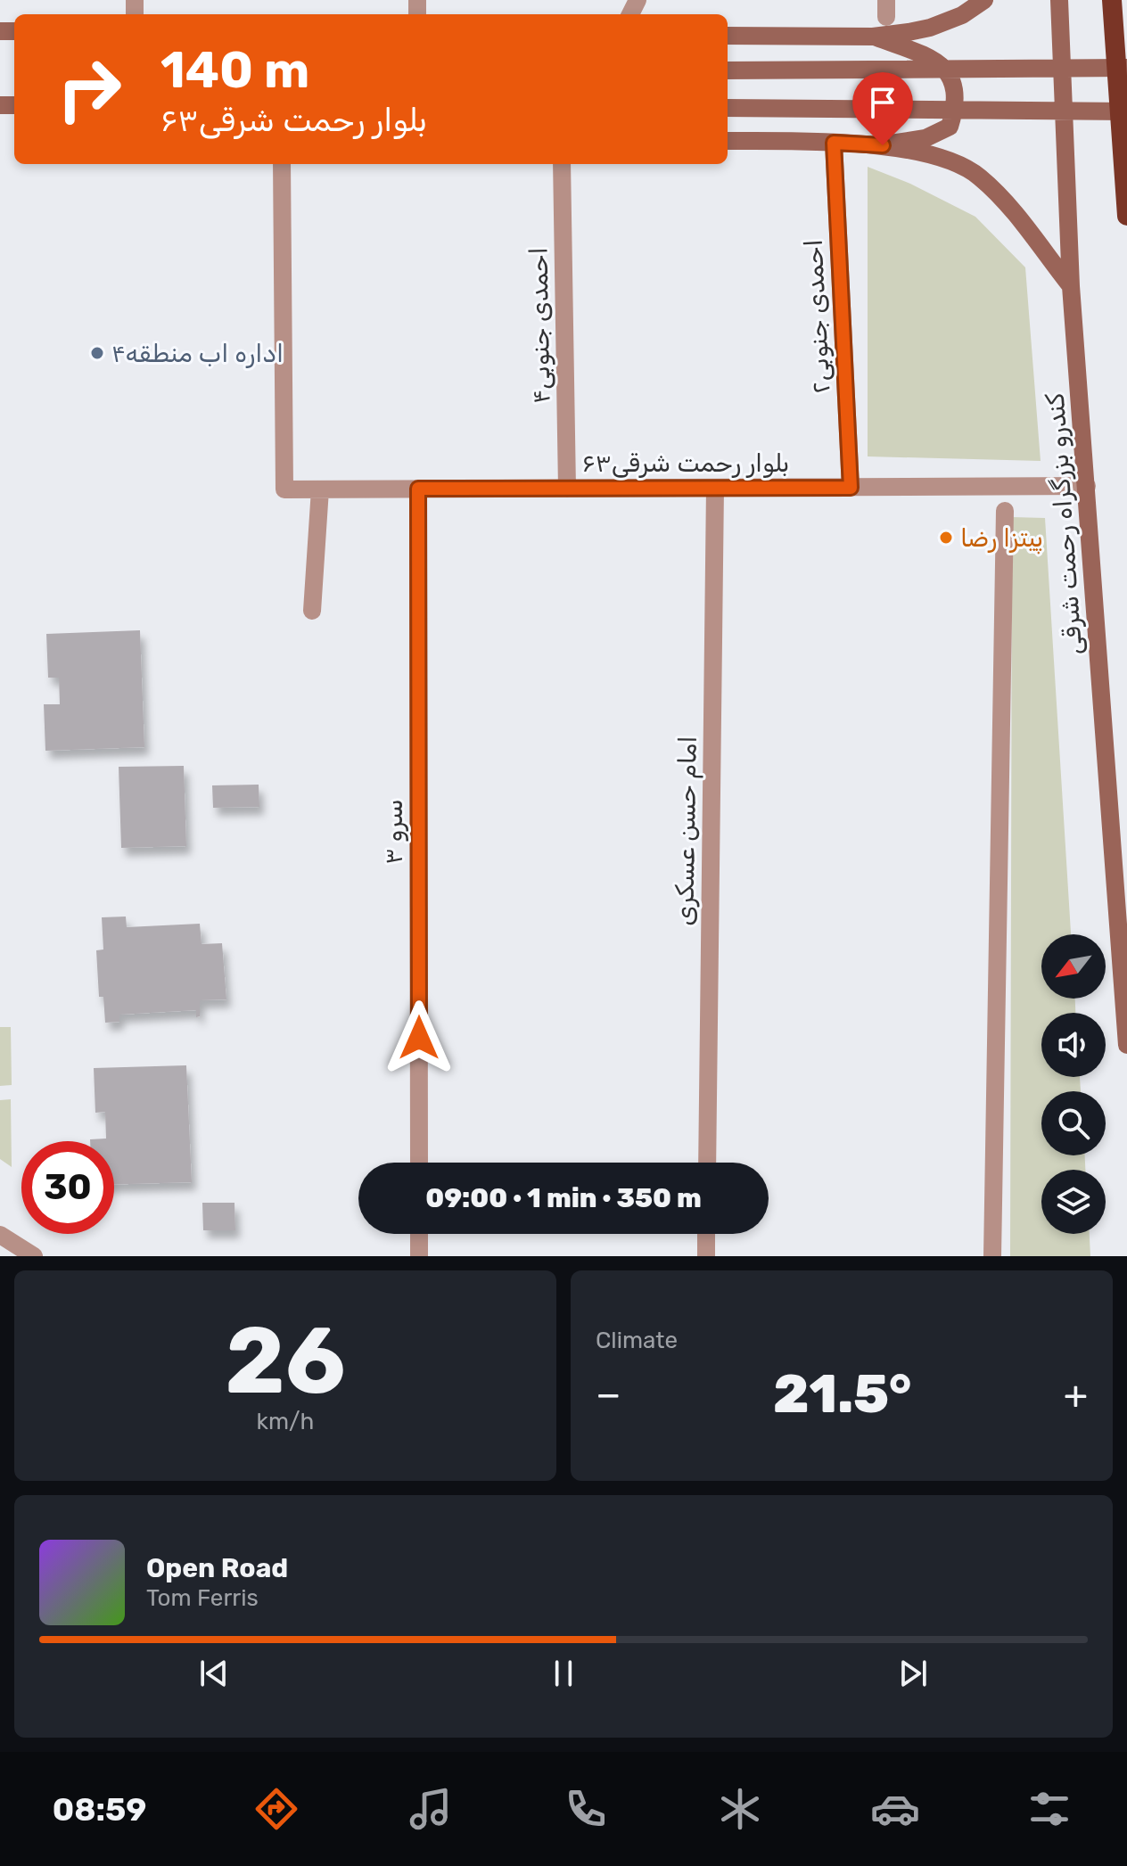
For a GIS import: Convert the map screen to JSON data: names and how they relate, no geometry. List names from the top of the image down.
{
  "streets": {
    "main road": ["کندرو بزرگراه رحمت شرقی"],
    "street": [
      "احمدی جنوبی۲",
      "احمدی جنوبی۴",
      "بلوار رحمت شرقی۶۳",
      "امام حسن عسکری",
      "سرو ۳"
    ]
  },
  "crossings": [
    ["احمدی جنوبی۲", "بلوار رحمت شرقی۶۳"],
    ["احمدی جنوبی۴", "بلوار رحمت شرقی۶۳"],
    ["بلوار رحمت شرقی۶۳", "کندرو بزرگراه رحمت شرقی"],
    ["بلوار رحمت شرقی۶۳", "امام حسن عسکری"],
    ["بلوار رحمت شرقی۶۳", "سرو ۳"]
  ],
  "places": ["اداره اب منطقه۴", "پیتزا رضا"],
  "north": "bottom left",
  "page": {
    "turn": ["140 m", "بلوار رحمت شرقی۶۳"],
    "limit": "30",
    "trip": "09:00 · 1 min · 350 m",
    "tile": [
      ["26", "km/h"],
      "Climate"
    ],
    "heat": ["−", "21.5°", "+"],
    "song": ["Open Road", "Tom Ferris"],
    "tabs": "08:59"
  }
}
